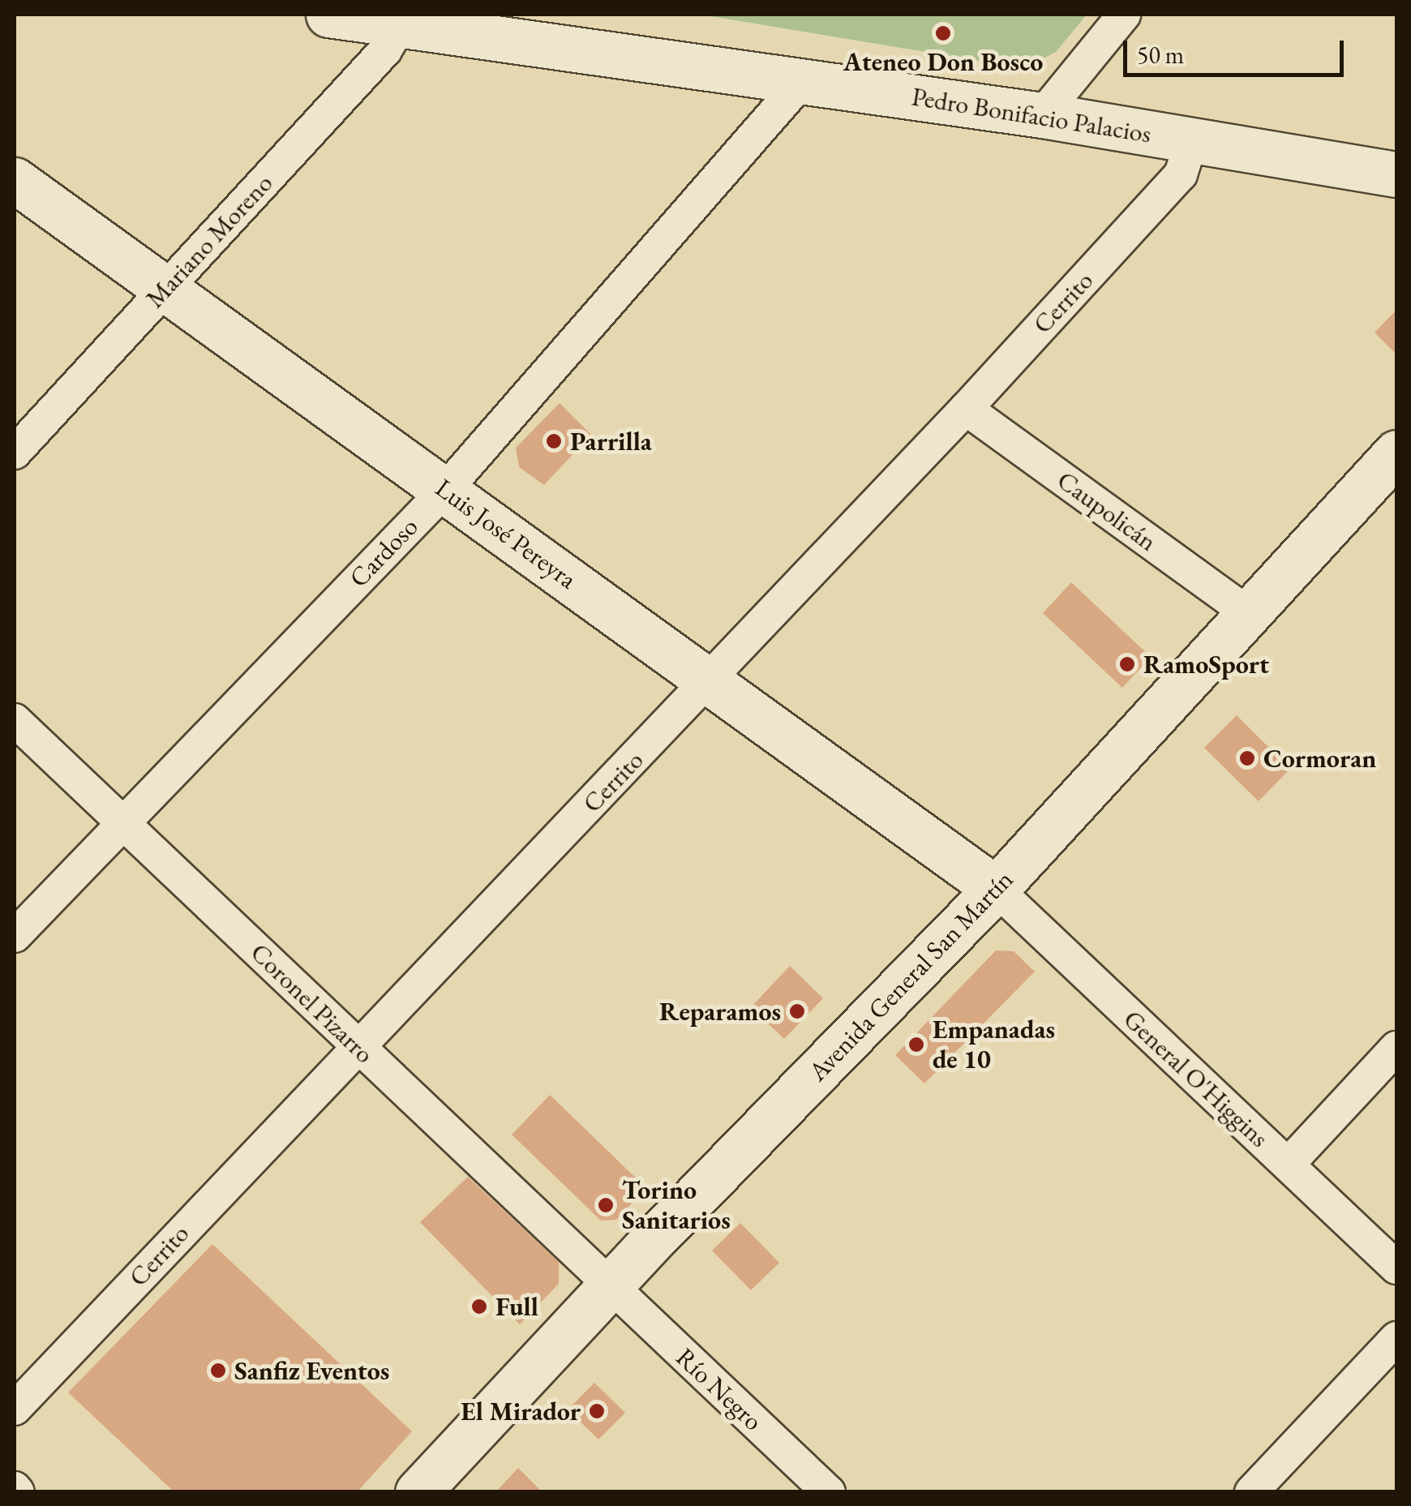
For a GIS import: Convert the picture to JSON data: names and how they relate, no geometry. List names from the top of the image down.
{
  "streets": {
    "street": [
      "Pedro Bonifacio Palacios",
      "Mariano Moreno",
      "Cerrito",
      "Caupolicán",
      "Luis José Pereyra",
      "Cardoso",
      "Avenida General San Martín",
      "Coronel Pizarro",
      "General O'Higgins",
      "Río Negro"
    ]
  },
  "crossings": [
    ["Pedro Bonifacio Palacios", "Mariano Moreno"],
    ["Pedro Bonifacio Palacios", "Cerrito"],
    ["Pedro Bonifacio Palacios", "Cardoso"],
    ["Mariano Moreno", "Luis José Pereyra"],
    ["Cerrito", "Caupolicán"],
    ["Cerrito", "Luis José Pereyra"],
    ["Cerrito", "Coronel Pizarro"],
    ["Caupolicán", "Avenida General San Martín"],
    ["Luis José Pereyra", "Cardoso"],
    ["Luis José Pereyra", "Avenida General San Martín"],
    ["Luis José Pereyra", "General O'Higgins"],
    ["Cardoso", "Coronel Pizarro"],
    ["Avenida General San Martín", "Coronel Pizarro"],
    ["Avenida General San Martín", "General O'Higgins"],
    ["Avenida General San Martín", "Río Negro"],
    ["Coronel Pizarro", "Río Negro"]
  ],
  "places": [
    "Ateneo Don Bosco",
    "Parrilla",
    "RamoSport",
    "Cormoran",
    "Reparamos",
    "Empanadas de 10",
    "Torino Sanitarios",
    "Full",
    "Sanfiz Eventos",
    "El Mirador"
  ],
  "scale_bar": "50 m"
}
